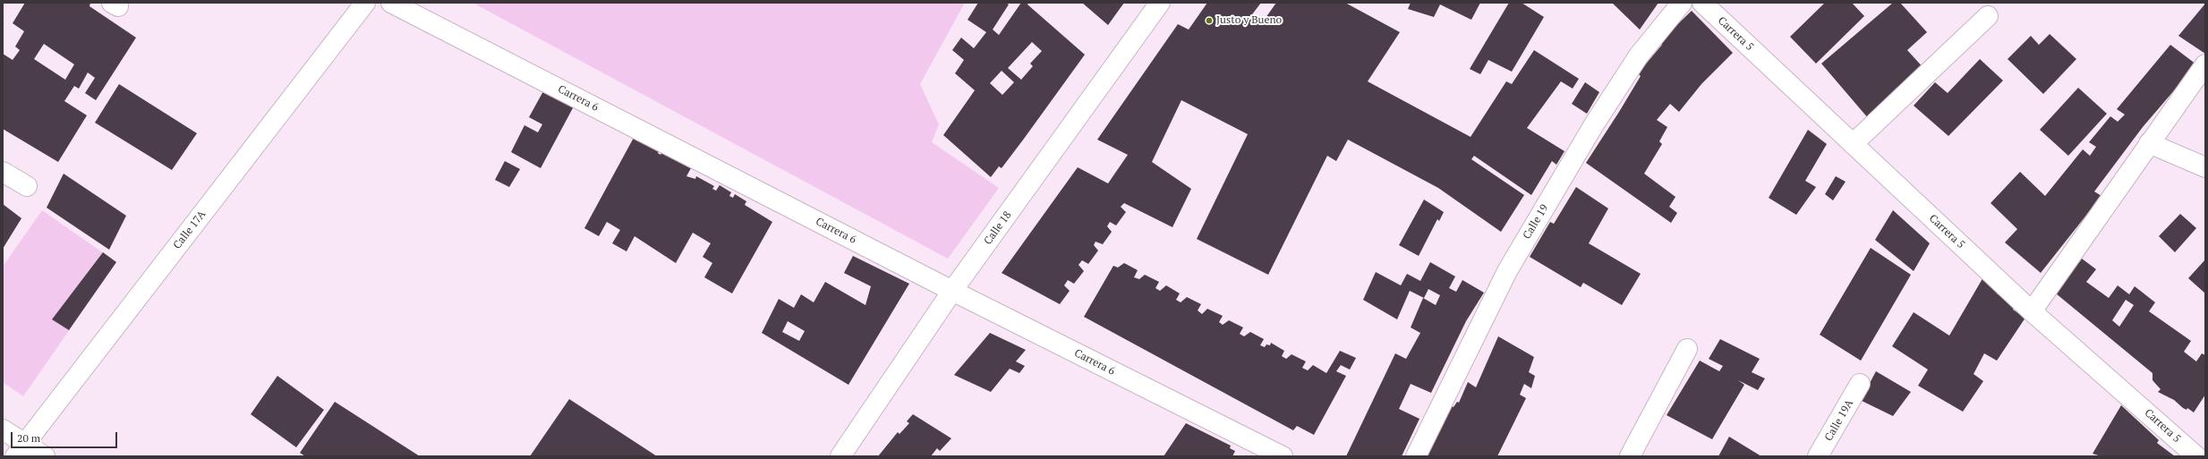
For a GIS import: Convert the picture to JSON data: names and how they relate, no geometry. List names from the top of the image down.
{
  "streets": {
    "street": [
      "Carrera 5",
      "Carrera 6",
      "Calle 19",
      "Calle 18",
      "Calle 17A",
      "Calle 19A"
    ]
  },
  "crossings": [
    ["Carrera 6", "Calle 18"]
  ],
  "places": ["Justo y Bueno"],
  "scale_bar": "20 m"
}
